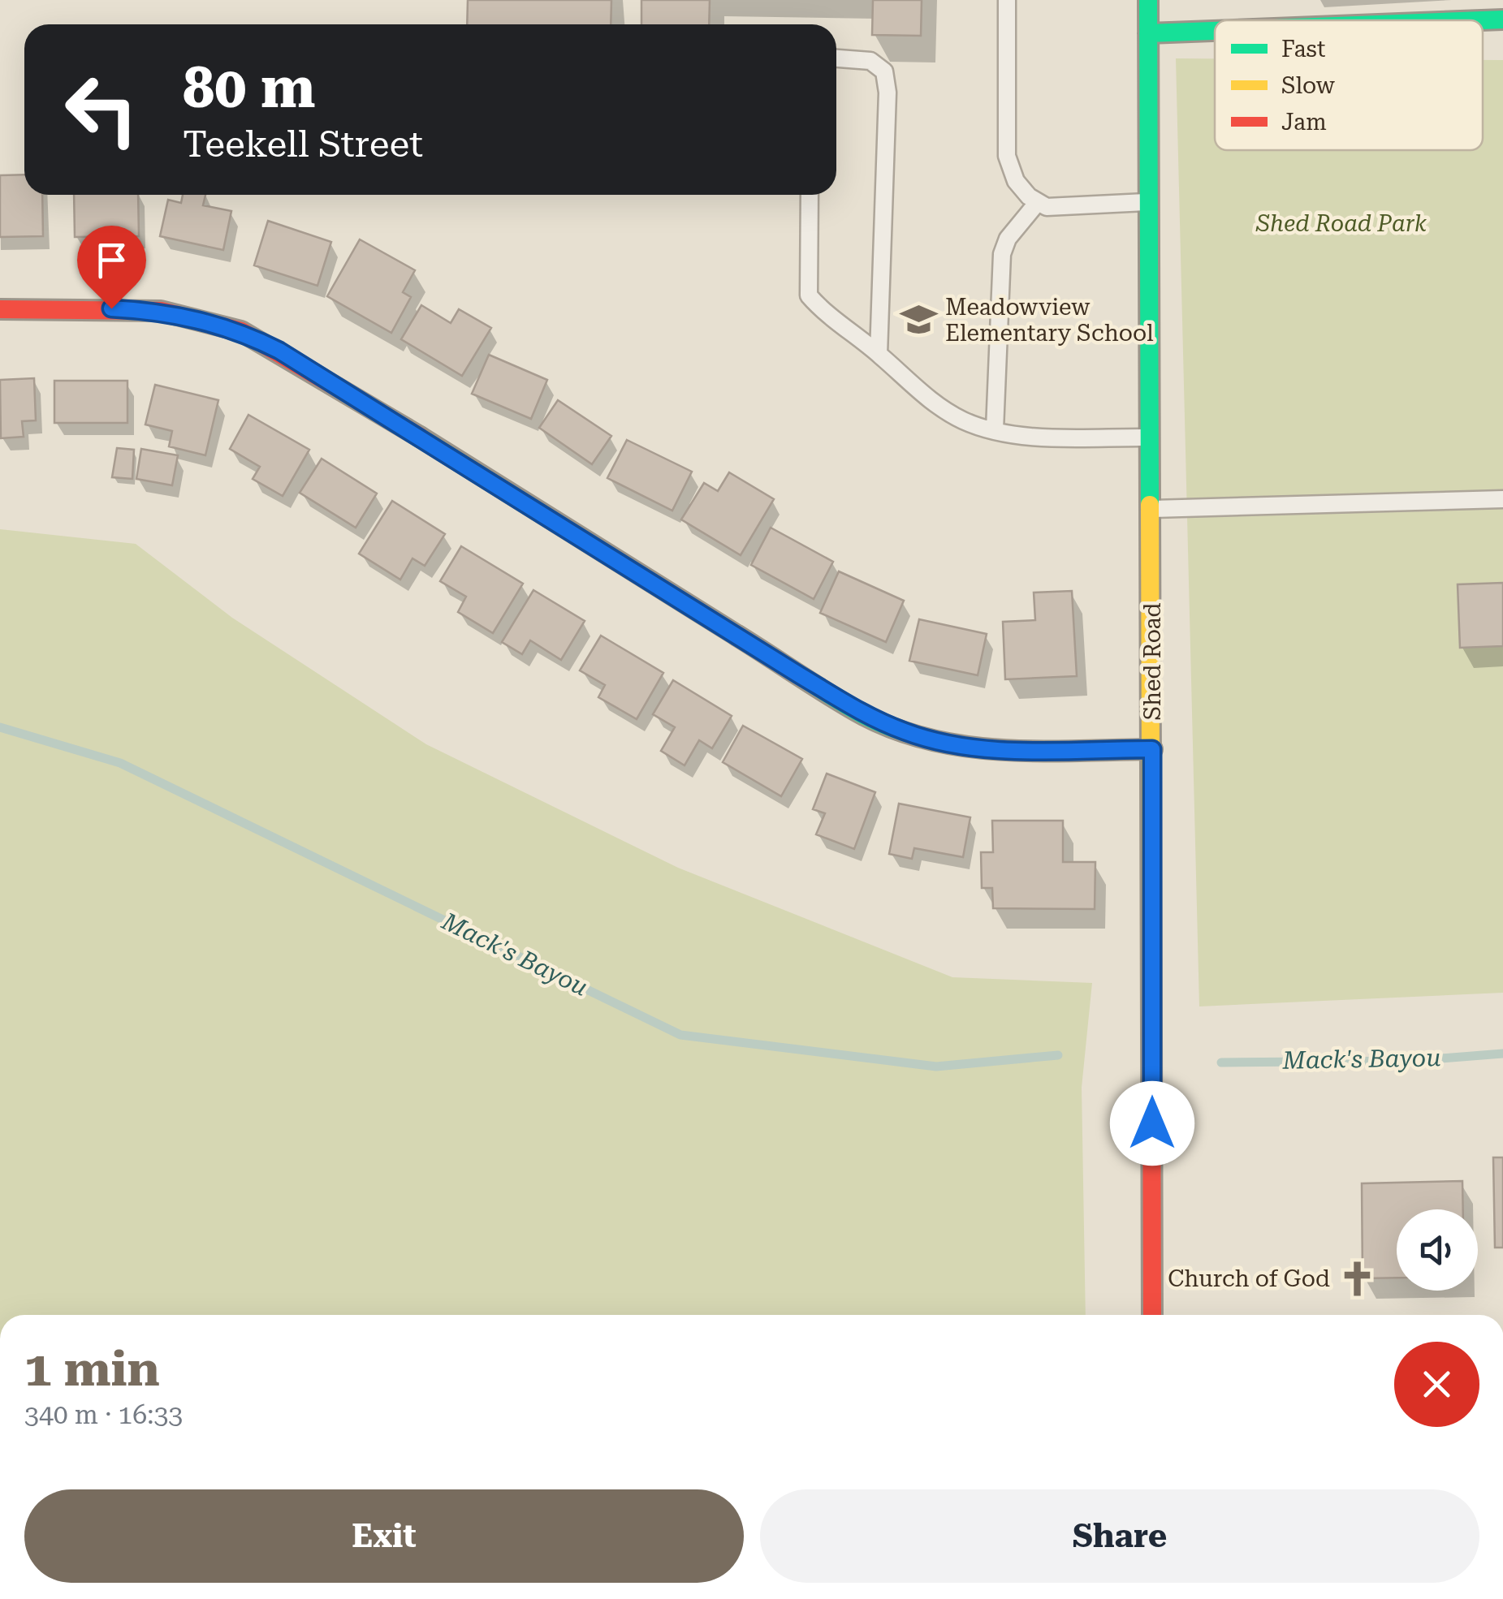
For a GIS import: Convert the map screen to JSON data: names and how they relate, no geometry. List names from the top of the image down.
{
  "streets": {
    "street": ["Shed Road"]
  },
  "water": ["Mack's Bayou"],
  "parks": ["Shed Road Park"],
  "places": {
    "school or university": ["Meadowview Elementary School"],
    "church": ["Church of God"]
  },
  "legend": ["Fast", "Slow", "Jam"],
  "page": {
    "turn": ["80 m", "Teekell Street"],
    "heading": ["1 min", "340 m · 16:33"],
    "buttons": ["Exit", "Share"]
  }
}
